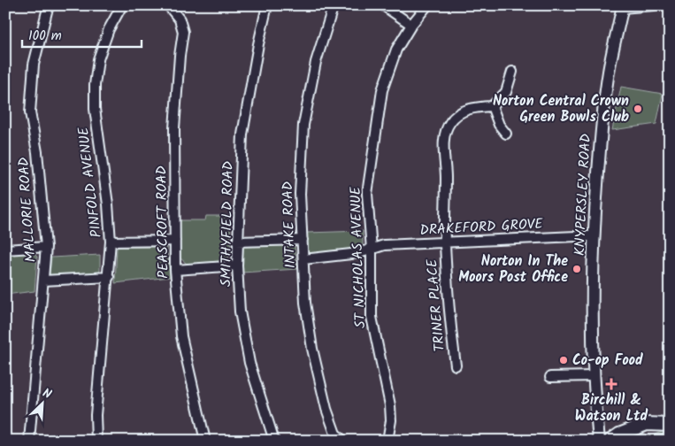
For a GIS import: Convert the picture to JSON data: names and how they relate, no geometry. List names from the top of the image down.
{
  "streets": {
    "street": [
      "PINFOLD AVENUE",
      "KNYPERSLEY ROAD",
      "MALLORIE ROAD",
      "PEASCROFT ROAD",
      "SMITHYFIELD ROAD",
      "INTAKE ROAD",
      "DRAKEFORD GROVE",
      "ST NICHOLAS AVENUE",
      "TRINER PLACE"
    ]
  },
  "crossings": [
    ["KNYPERSLEY ROAD", "DRAKEFORD GROVE"],
    ["INTAKE ROAD", "DRAKEFORD GROVE"],
    ["DRAKEFORD GROVE", "ST NICHOLAS AVENUE"],
    ["DRAKEFORD GROVE", "TRINER PLACE"]
  ],
  "places": {
    "other": ["Norton Central Crown Green Bowls Club", "Norton In The Moors Post Office", "Co-op Food"],
    "health": ["Birchill & Watson Ltd"]
  },
  "scale_bar": "100 m",
  "north": "top right"
}
